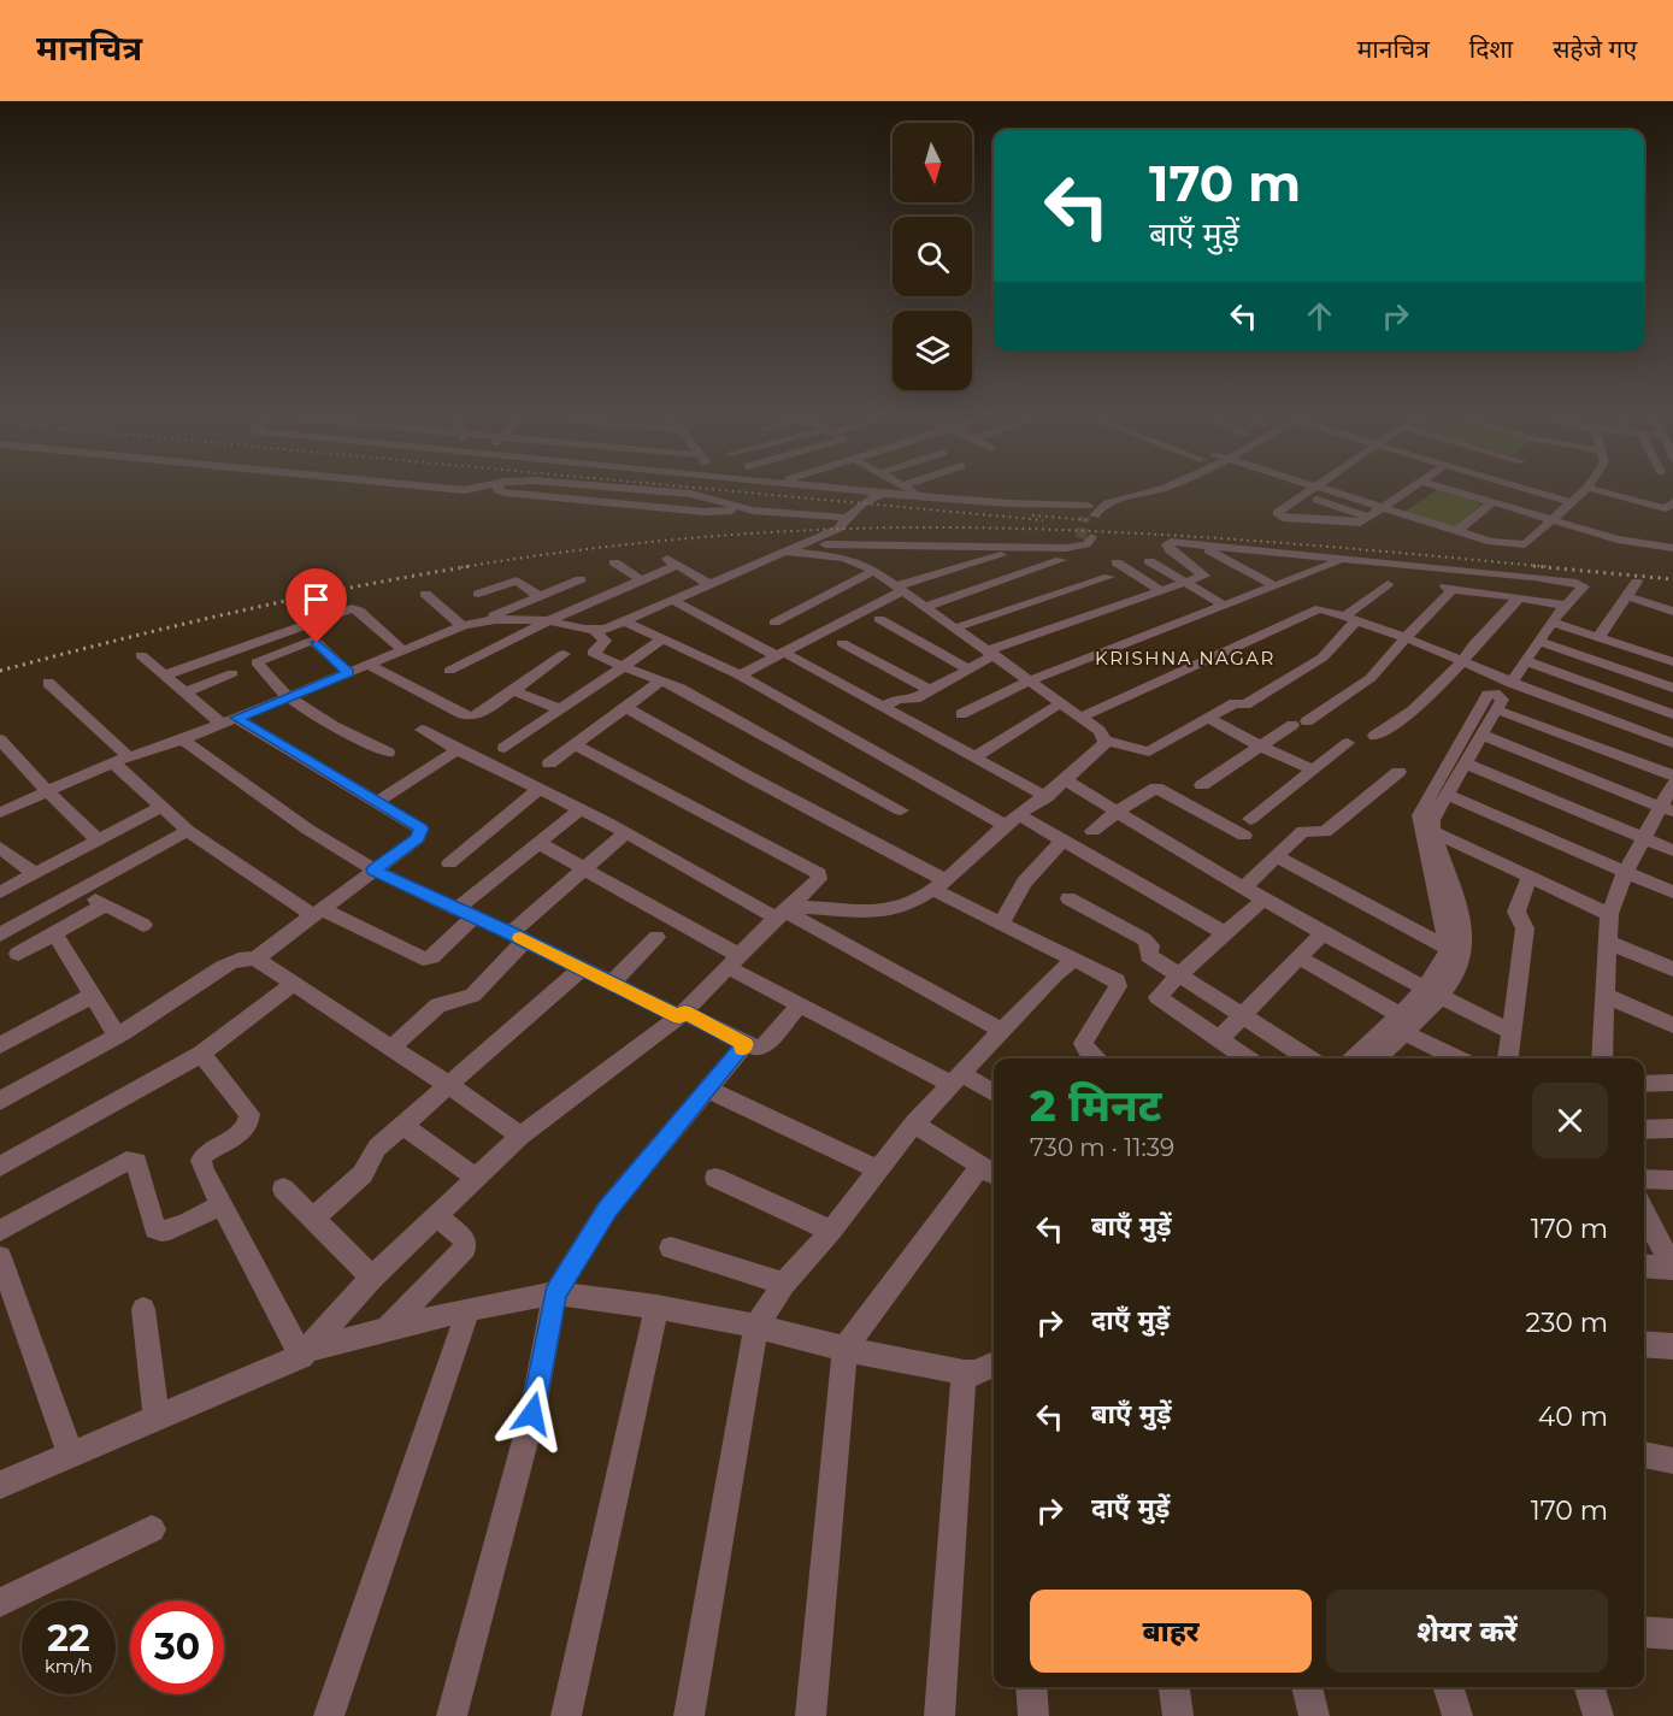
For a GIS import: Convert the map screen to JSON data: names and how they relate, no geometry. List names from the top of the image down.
{
  "districts": ["KRISHNA NAGAR"],
  "north": "bottom",
  "page": {
    "header": "मानचित्र",
    "nav": ["मानचित्र", "दिशा", "सहेजे गए"],
    "turn": ["170 m", "बाएँ मुड़ें"],
    "heading": ["2 मिनट", "730 m · 11:39"],
    "list": [
      {
        "name": "बाएँ मुड़ें",
        "value": "170 m"
      },
      {
        "name": "दाएँ मुड़ें",
        "value": "230 m"
      },
      {
        "name": "बाएँ मुड़ें",
        "value": "40 m"
      },
      {
        "name": "दाएँ मुड़ें",
        "value": "170 m"
      }
    ],
    "buttons": ["बाहर", "शेयर करें"],
    "speed": "22 km/h",
    "limit": "30"
  }
}
